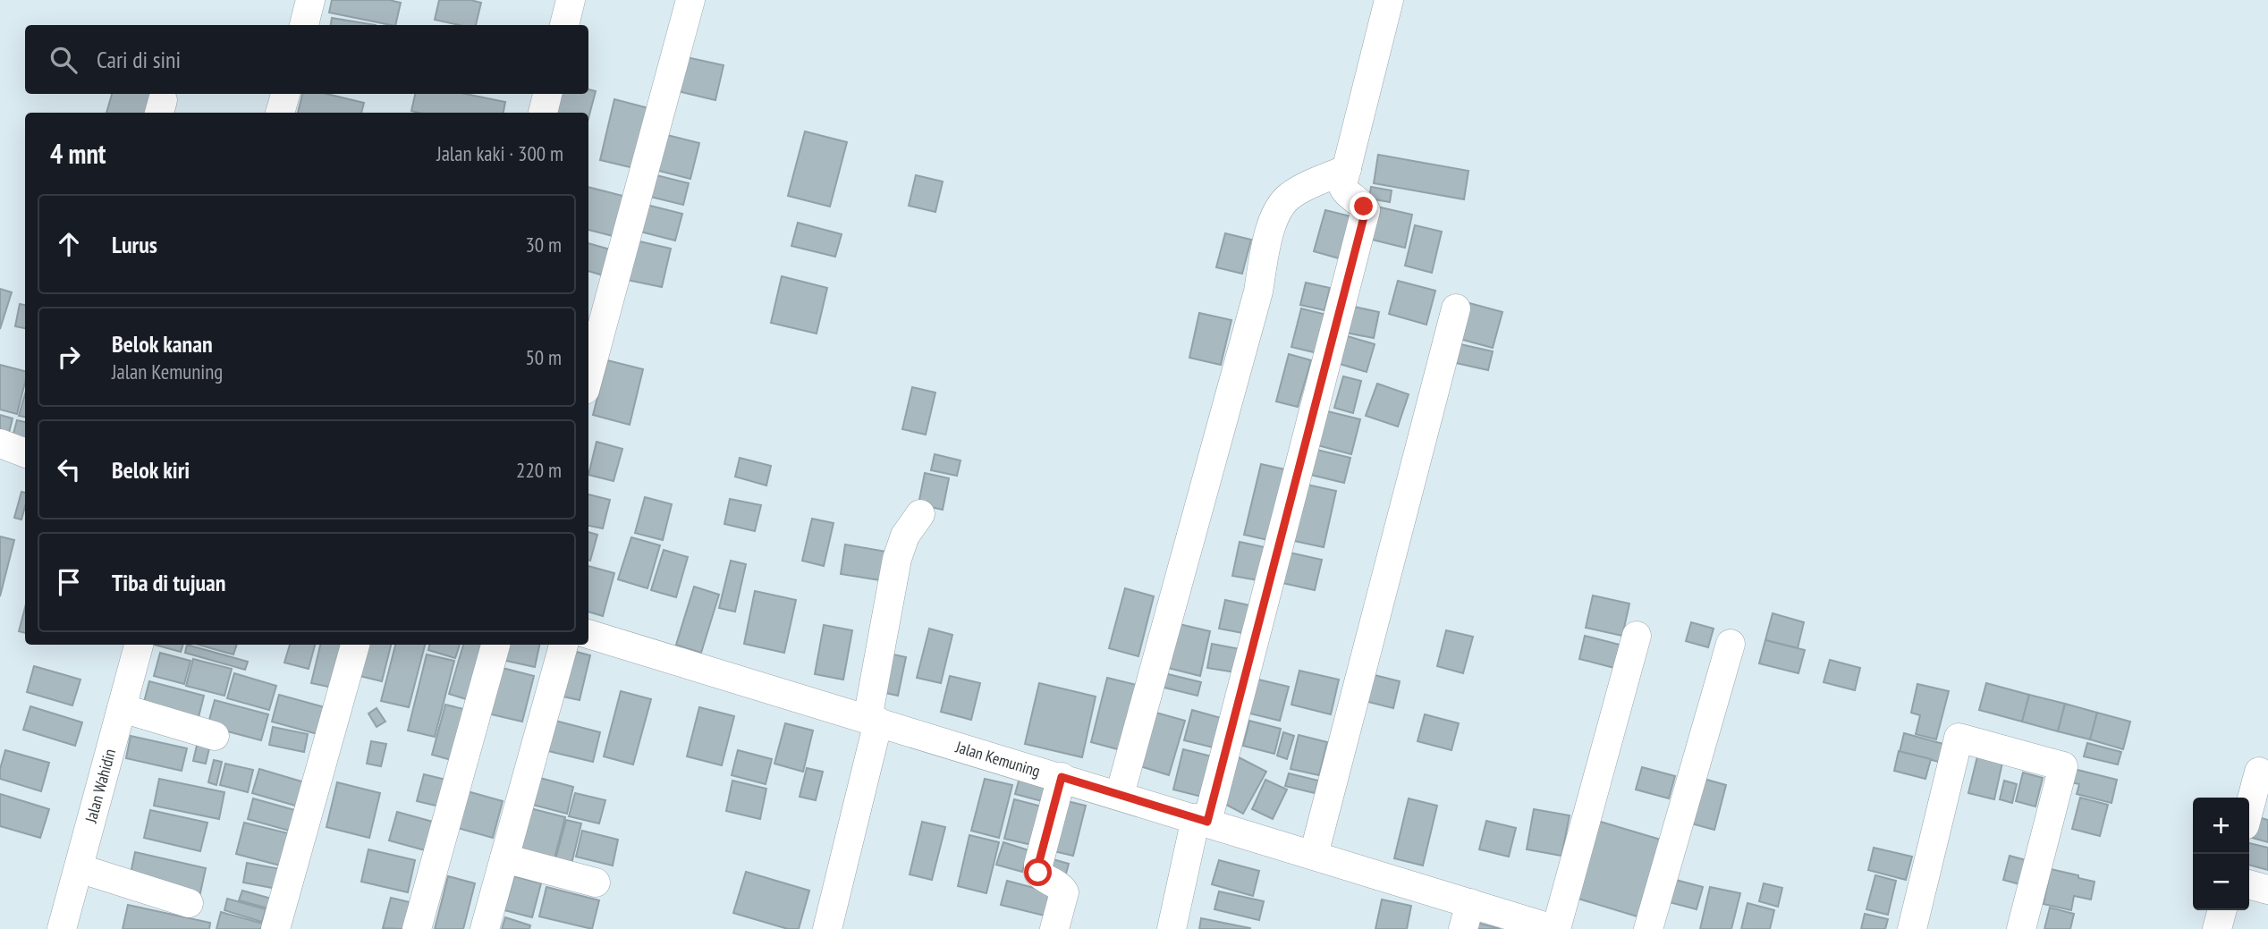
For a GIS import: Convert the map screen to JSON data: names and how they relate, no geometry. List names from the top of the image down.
{
  "streets": {
    "street": ["Jalan Kemuning", "Jalan Wahidin"]
  },
  "page": {
    "search": "Cari di sini",
    "heading": ["4 mnt", "Jalan kaki · 300 m"],
    "list": [
      ["Lurus", "30 m"],
      ["Belok kanan", "Jalan Kemuning", "50 m"],
      ["Belok kiri", "220 m"],
      "Tiba di tujuan"
    ],
    "map_buttons": ["+", "−"]
  }
}
